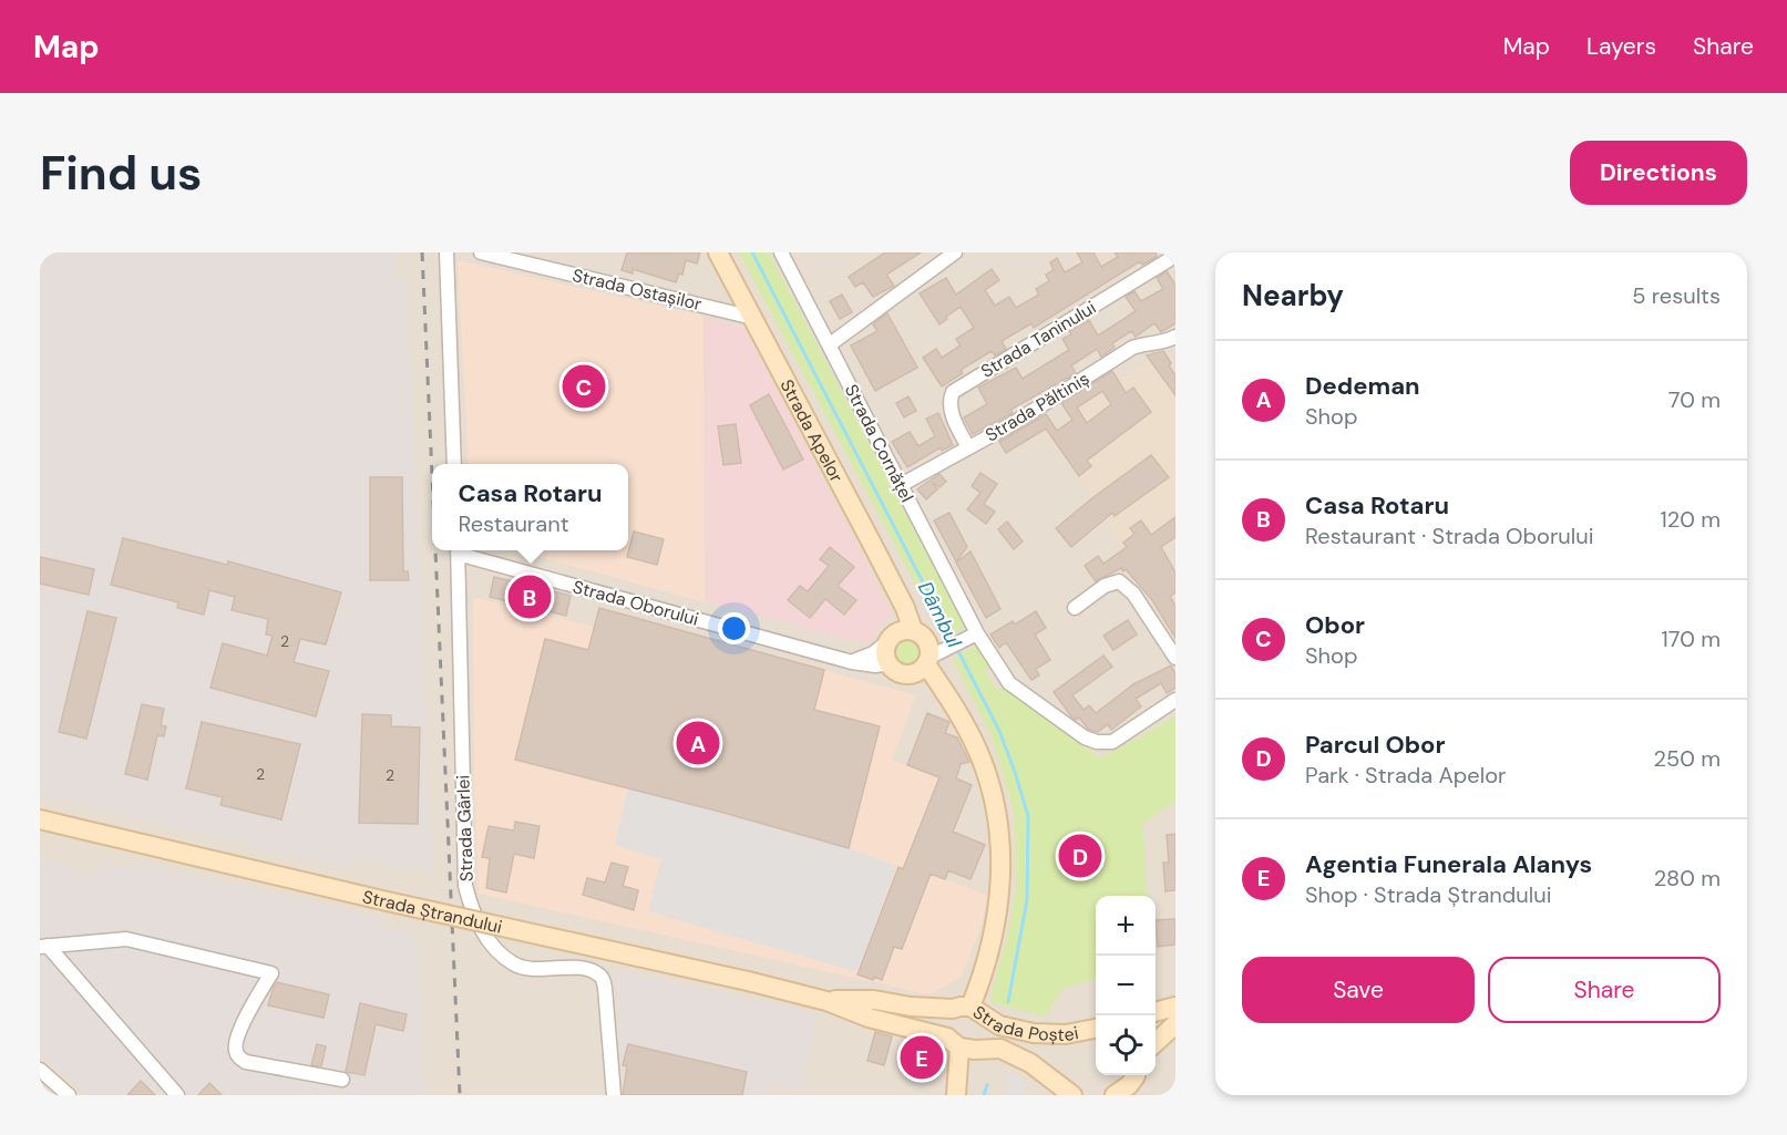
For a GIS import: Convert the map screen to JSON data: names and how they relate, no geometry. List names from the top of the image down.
{
  "streets": {
    "main road": ["Strada Apelor", "Strada Ștrandului", "Strada Poștei"],
    "street": [
      "Strada Ostașilor",
      "Strada Taninului",
      "Strada Păltiniș",
      "Strada Cornățel",
      "Strada Oborului",
      "Strada Gârlei"
    ]
  },
  "crossings": [
    ["Strada Ostașilor", "Strada Apelor"],
    ["Strada Taninului", "Strada Păltiniș"],
    ["Strada Păltiniș", "Strada Cornățel"],
    ["Strada Apelor", "Strada Oborului"],
    ["Strada Ștrandului", "Strada Poștei"]
  ],
  "water": ["Dâmbul"],
  "house_numbers": ["2", "2", "2"],
  "page": {
    "header": "Map",
    "nav": ["Map", "Layers", "Share"],
    "buttons": [
      "Directions",
      ["Save", "Share"]
    ],
    "title": "Find us",
    "heading": ["Nearby", "5 results"],
    "list": [
      {
        "mark": "A",
        "name": "Dedeman",
        "note": "Shop",
        "value": "70 m"
      },
      {
        "mark": "B",
        "name": "Casa Rotaru",
        "note": "Restaurant · Strada Oborului",
        "value": "120 m"
      },
      {
        "mark": "C",
        "name": "Obor",
        "note": "Shop",
        "value": "170 m"
      },
      {
        "mark": "D",
        "name": "Parcul Obor",
        "note": "Park · Strada Apelor",
        "value": "250 m"
      },
      {
        "mark": "E",
        "name": "Agentia Funerala Alanys",
        "note": "Shop · Strada Ștrandului",
        "value": "280 m"
      }
    ],
    "pins": [
      "C",
      "B",
      "A",
      "D",
      "E"
    ],
    "popup": ["Casa Rotaru", "Restaurant"],
    "map_buttons": ["+", "−"]
  }
}
